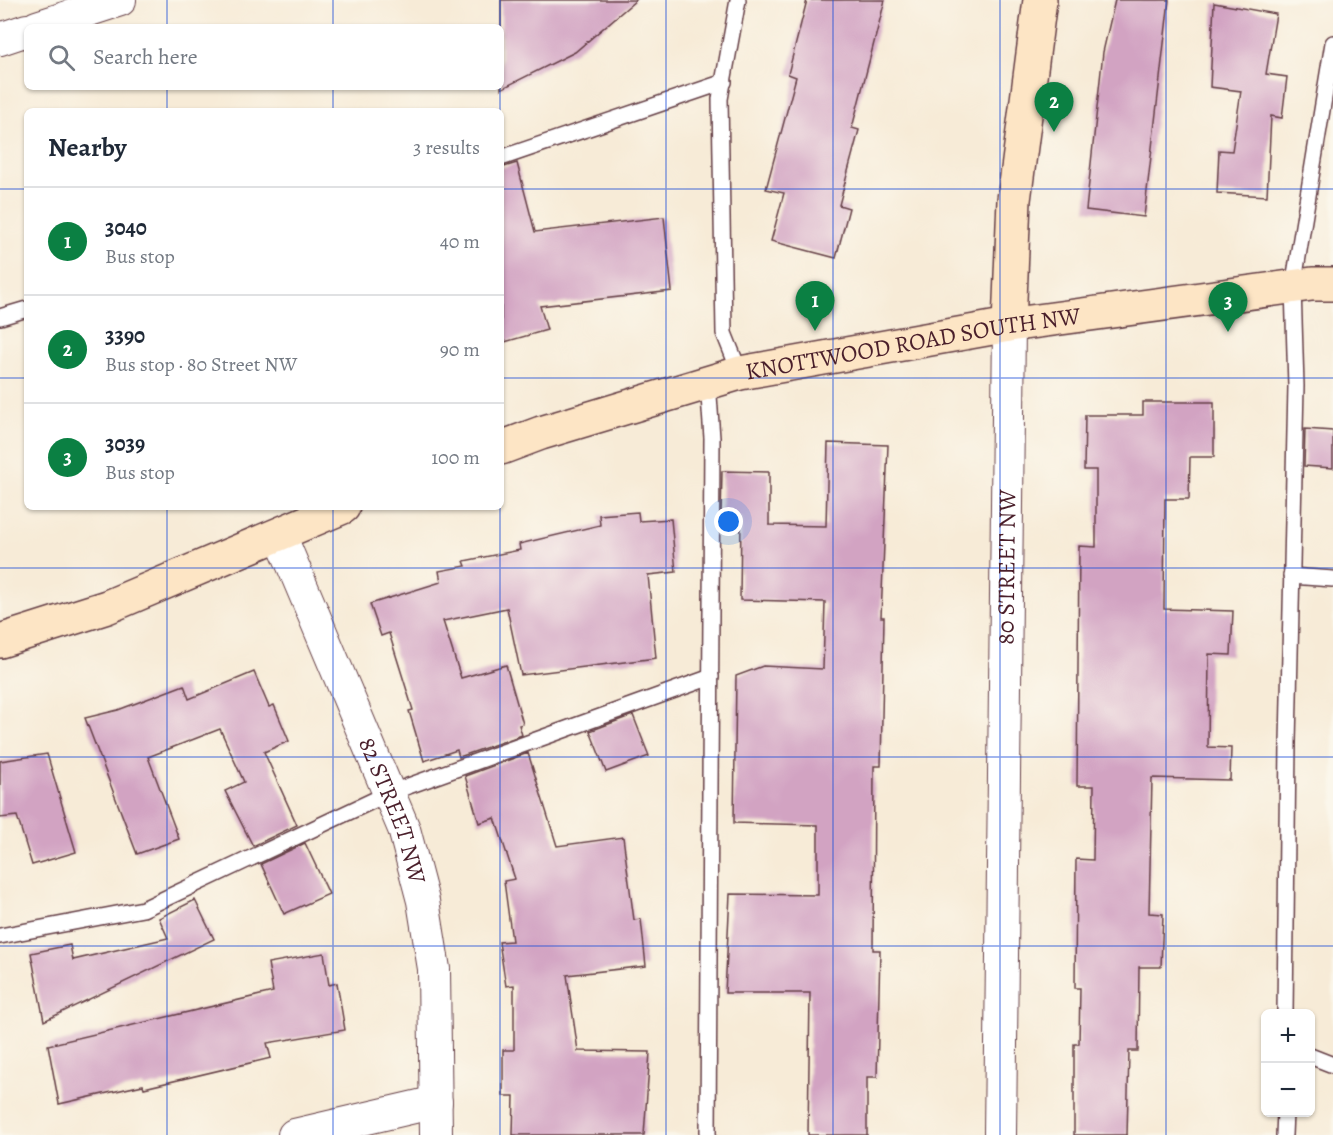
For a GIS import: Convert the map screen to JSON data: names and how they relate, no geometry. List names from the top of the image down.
{
  "streets": {
    "street": ["KNOTTWOOD ROAD SOUTH NW", "80 STREET NW", "82 STREET NW"]
  },
  "crossings": [
    ["KNOTTWOOD ROAD SOUTH NW", "80 STREET NW"]
  ],
  "page": {
    "search": "Search here",
    "pins": ["2", "1", "3"],
    "heading": ["Nearby", "3 results"],
    "list": [
      {
        "mark": "1",
        "name": "3040",
        "note": "Bus stop",
        "value": "40 m"
      },
      {
        "mark": "2",
        "name": "3390",
        "note": "Bus stop · 80 Street NW",
        "value": "90 m"
      },
      {
        "mark": "3",
        "name": "3039",
        "note": "Bus stop",
        "value": "100 m"
      }
    ],
    "map_buttons": ["+", "−"]
  }
}
